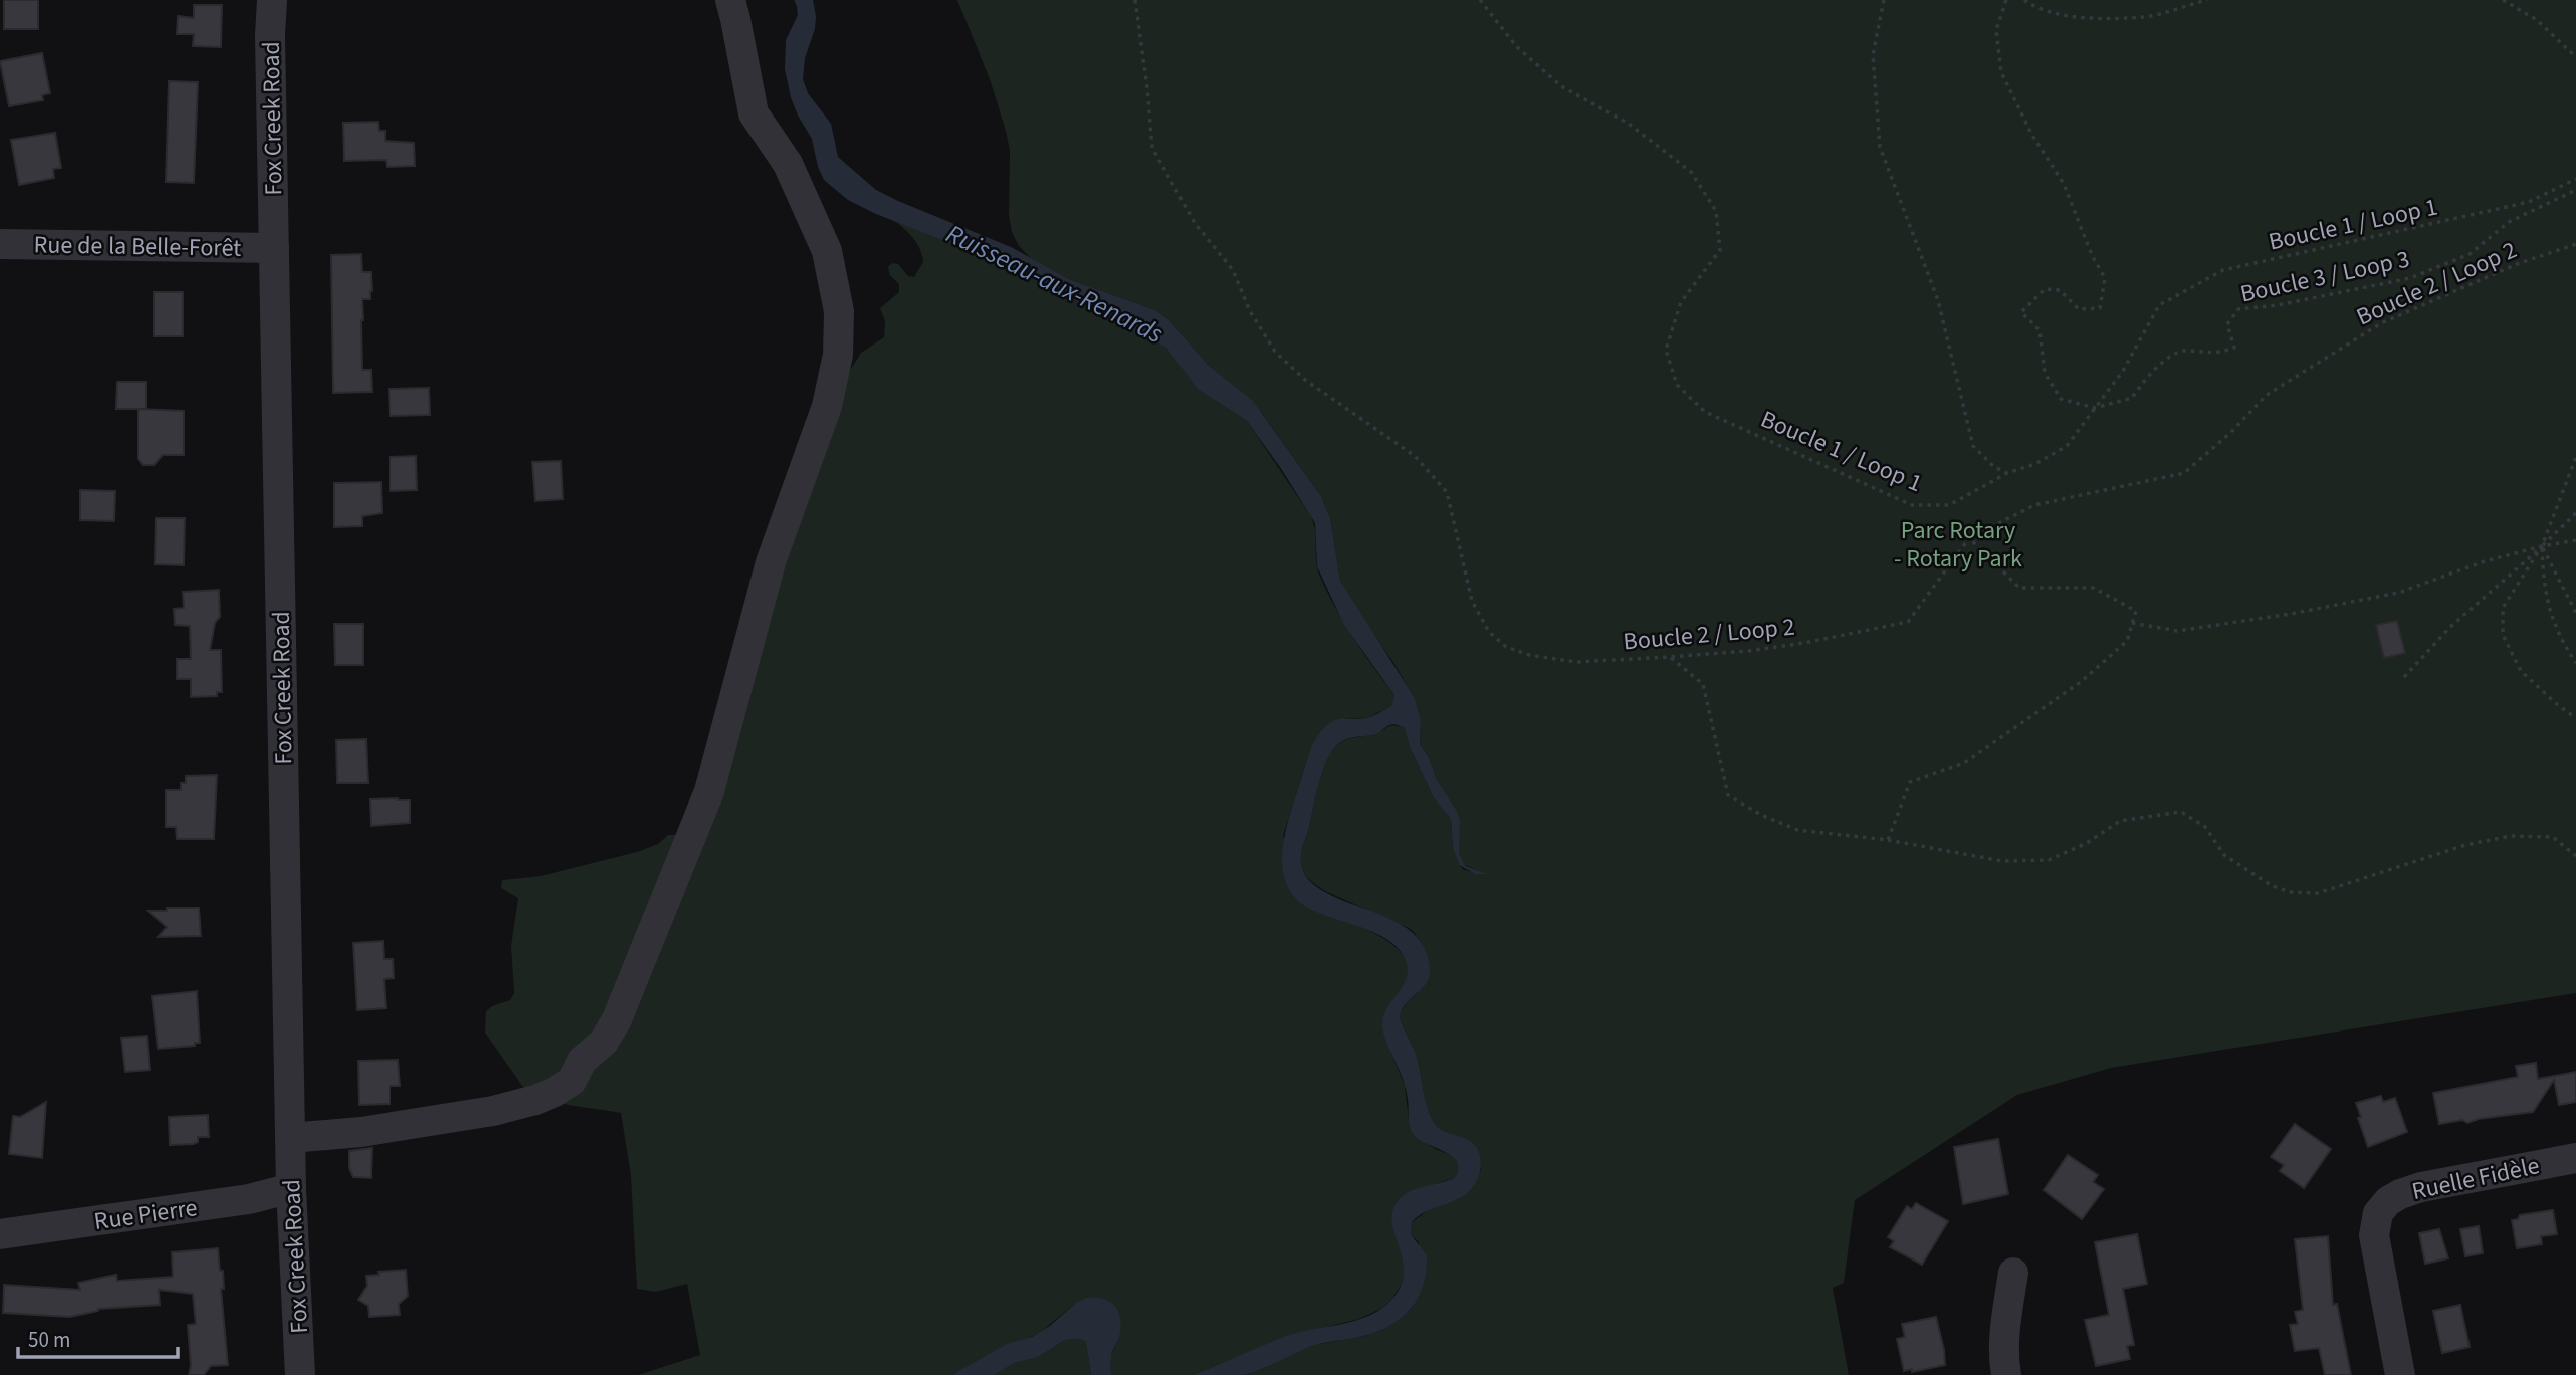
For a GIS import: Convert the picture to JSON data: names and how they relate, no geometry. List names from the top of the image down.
{
  "streets": {
    "street": [
      "Fox Creek Road",
      "Rue de la Belle-Forêt",
      "Ruelle Fidèle",
      "Rue Pierre"
    ],
    "path": ["Boucle 1 / Loop 1", "Boucle 3 / Loop 3", "Boucle 2 / Loop 2"]
  },
  "crossings": [
    ["Fox Creek Road", "Rue de la Belle-Forêt"],
    ["Fox Creek Road", "Rue Pierre"],
    ["Boucle 1 / Loop 1", "Boucle 3 / Loop 3"]
  ],
  "water": ["Ruisseau-aux-Renards"],
  "parks": ["Parc Rotary - Rotary Park"],
  "scale_bar": "50 m"
}
